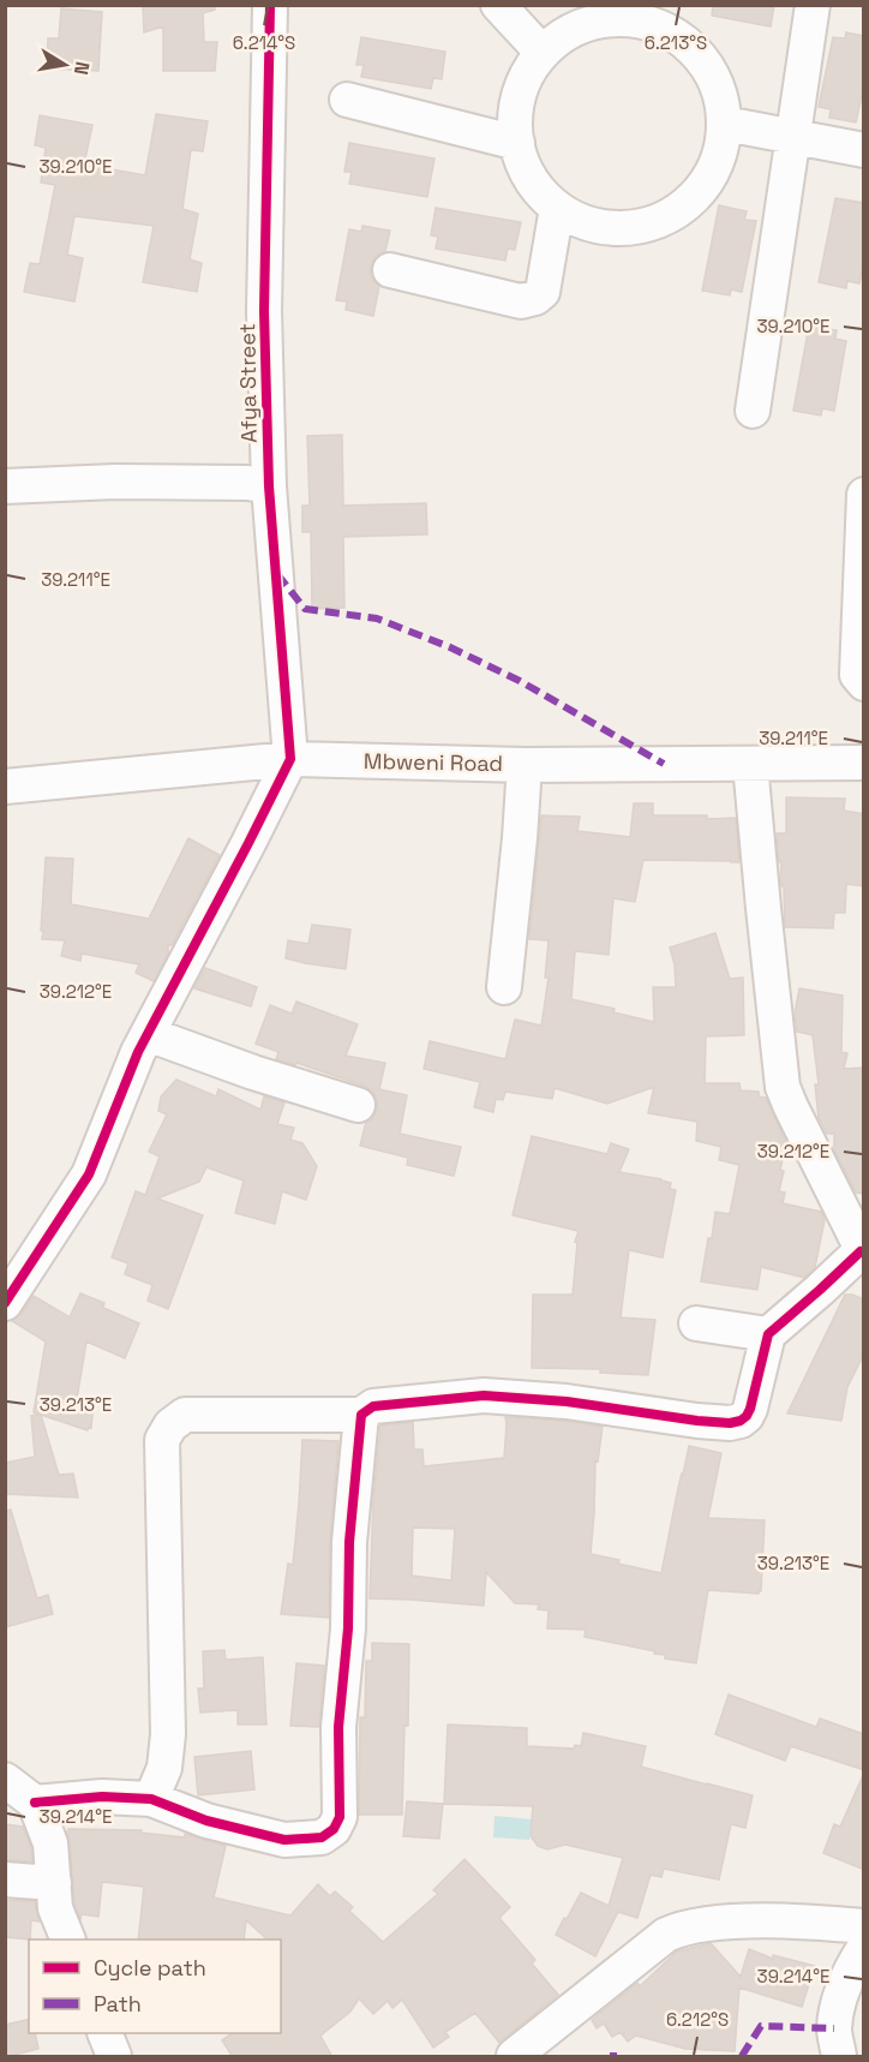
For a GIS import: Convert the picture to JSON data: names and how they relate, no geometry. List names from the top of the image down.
{
  "streets": {
    "street": ["Afya Street", "Mbweni Road"]
  },
  "crossings": [
    ["Afya Street", "Mbweni Road"]
  ],
  "legend": ["Cycle path", "Path"],
  "north": "right",
  "coordinates": [
    "6.214°S",
    "6.213°S",
    "39.210°E",
    "39.211°E",
    "39.212°E",
    "39.213°E",
    "39.214°E",
    "6.212°S"
  ]
}
